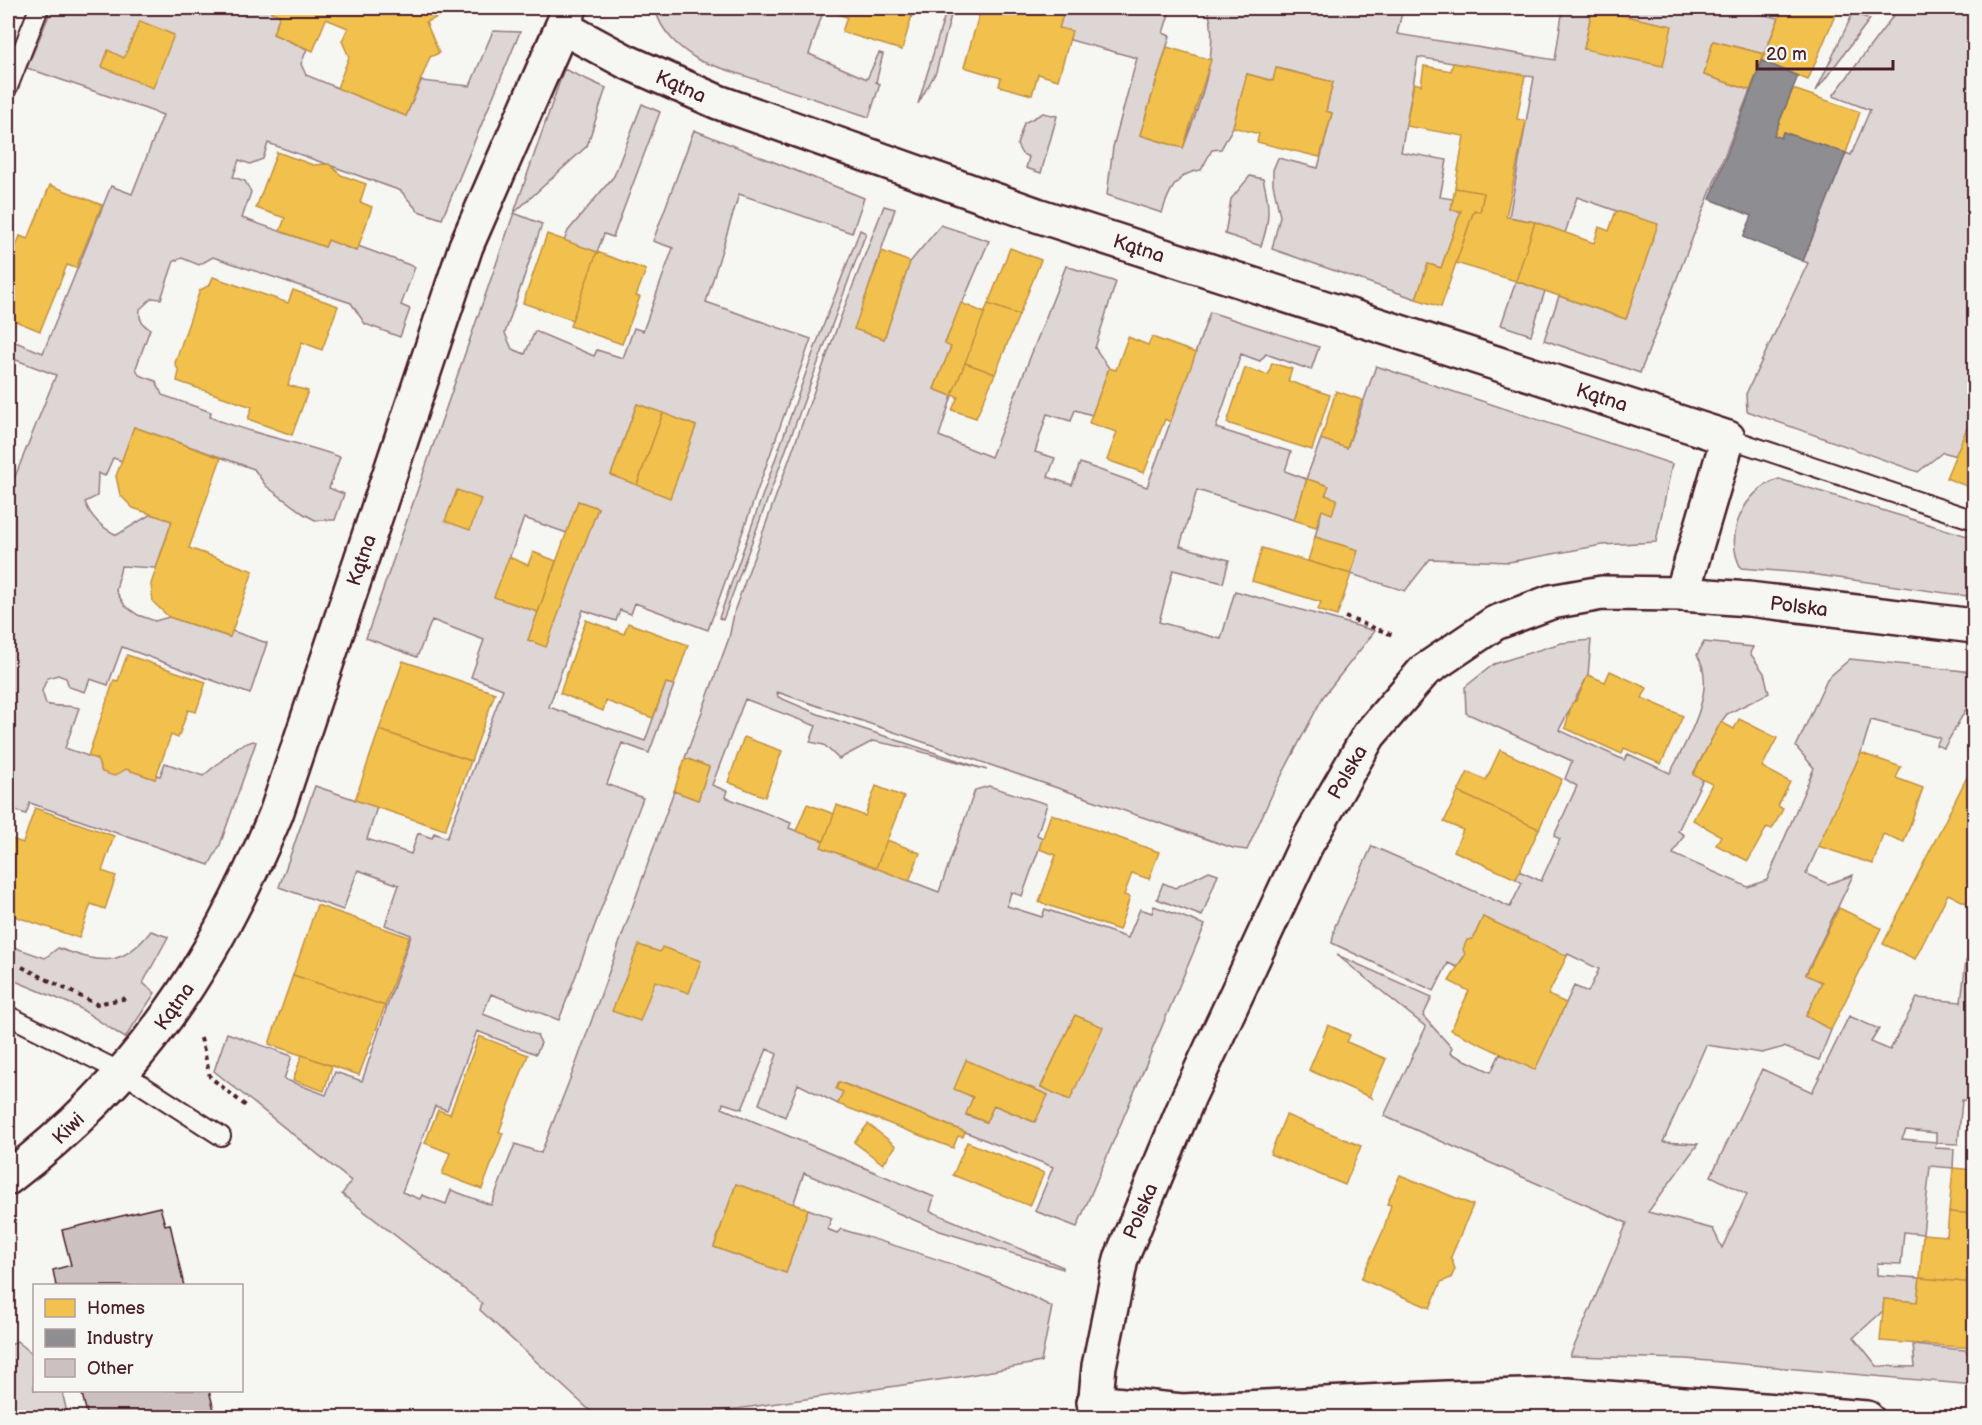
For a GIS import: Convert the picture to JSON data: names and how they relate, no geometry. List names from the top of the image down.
{
  "streets": {
    "street": ["Kątna", "Polska", "Kiwi"]
  },
  "crossings": [
    ["Kątna", "Kiwi"]
  ],
  "legend": ["Homes", "Industry", "Other"],
  "scale_bar": "20 m"
}
